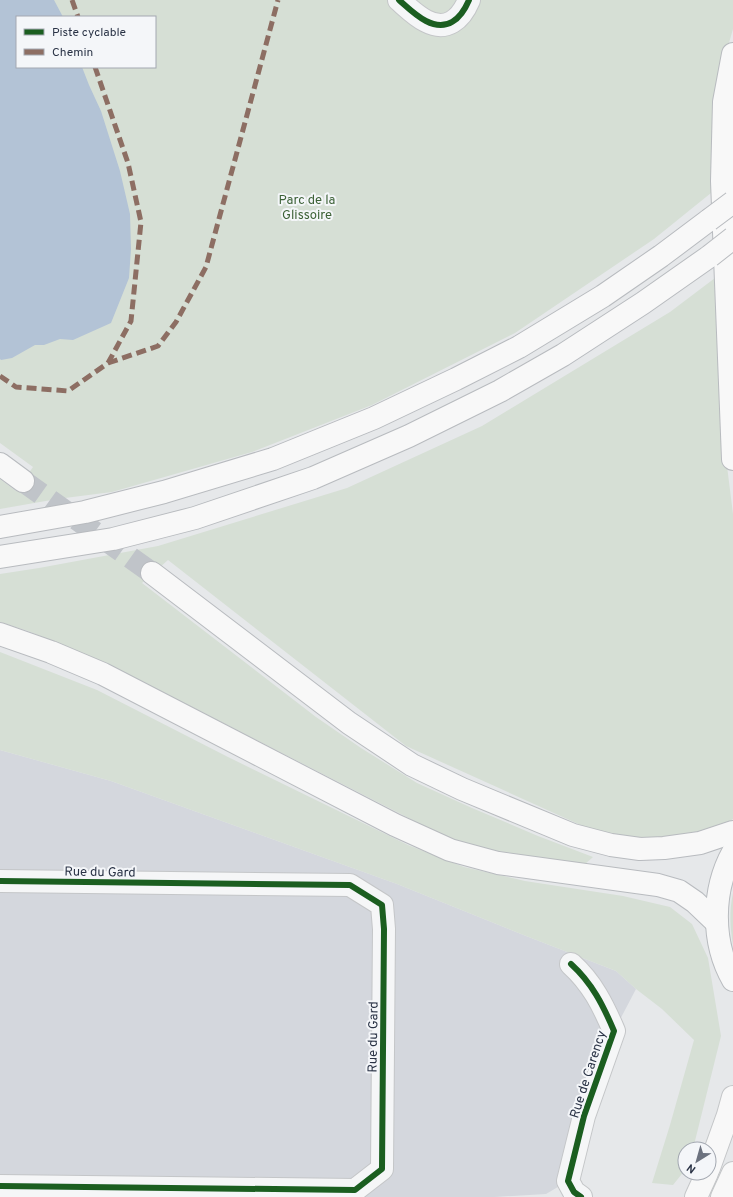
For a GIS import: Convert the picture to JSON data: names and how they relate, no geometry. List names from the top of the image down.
{
  "streets": {
    "street": ["Rue du Gard", "Rue de Carency"]
  },
  "parks": ["Parc de la Glissoire"],
  "legend": ["Piste cyclable", "Chemin"],
  "north": "bottom left"
}
